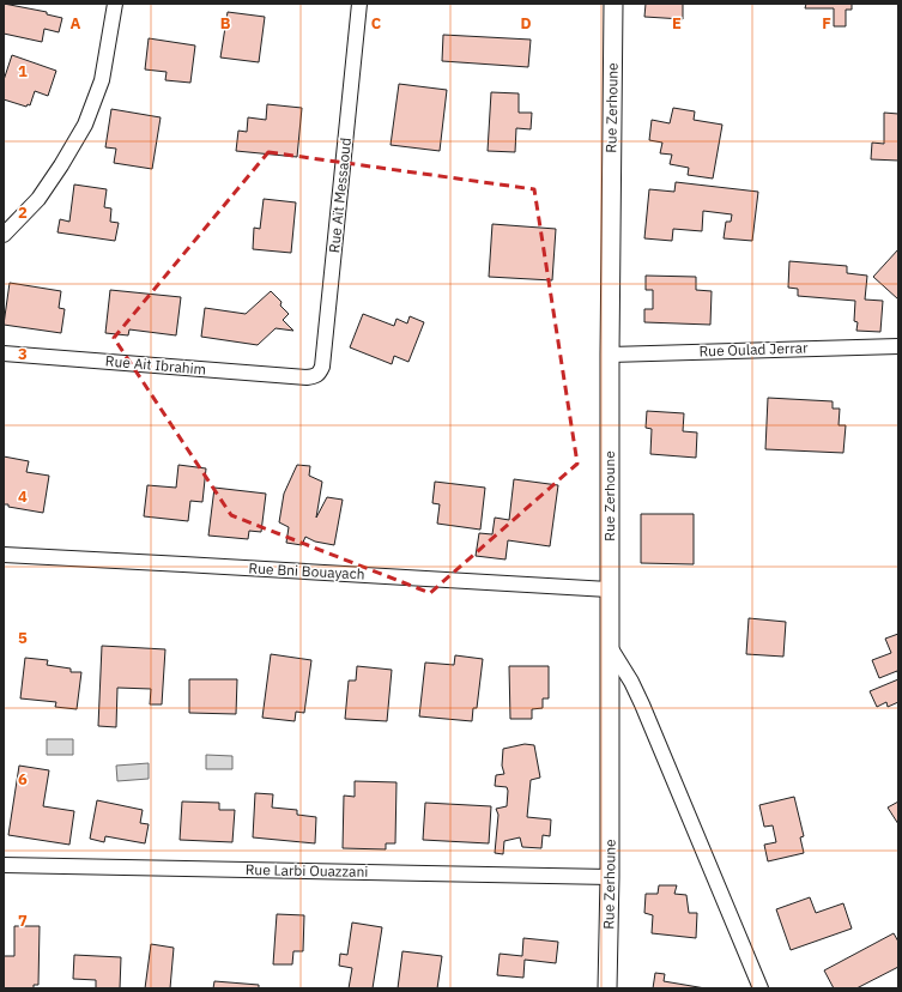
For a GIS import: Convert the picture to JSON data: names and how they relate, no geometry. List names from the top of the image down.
{
  "streets": {
    "street": [
      "Rue Zerhoune",
      "Rue Aït Messaoud",
      "Rue Oulad Jerrar",
      "Rue Ait Ibrahim",
      "Rue Bni Bouayach",
      "Rue Larbi Ouazzani"
    ]
  },
  "crossings": [
    ["Rue Zerhoune", "Rue Oulad Jerrar"],
    ["Rue Zerhoune", "Rue Bni Bouayach"],
    ["Rue Zerhoune", "Rue Larbi Ouazzani"],
    ["Rue Aït Messaoud", "Rue Ait Ibrahim"]
  ],
  "grid": {
    "columns": [
      "A",
      "B",
      "C",
      "D",
      "E",
      "F"
    ],
    "rows": [
      "1",
      "2",
      "3",
      "4",
      "5",
      "6",
      "7"
    ]
  }
}
